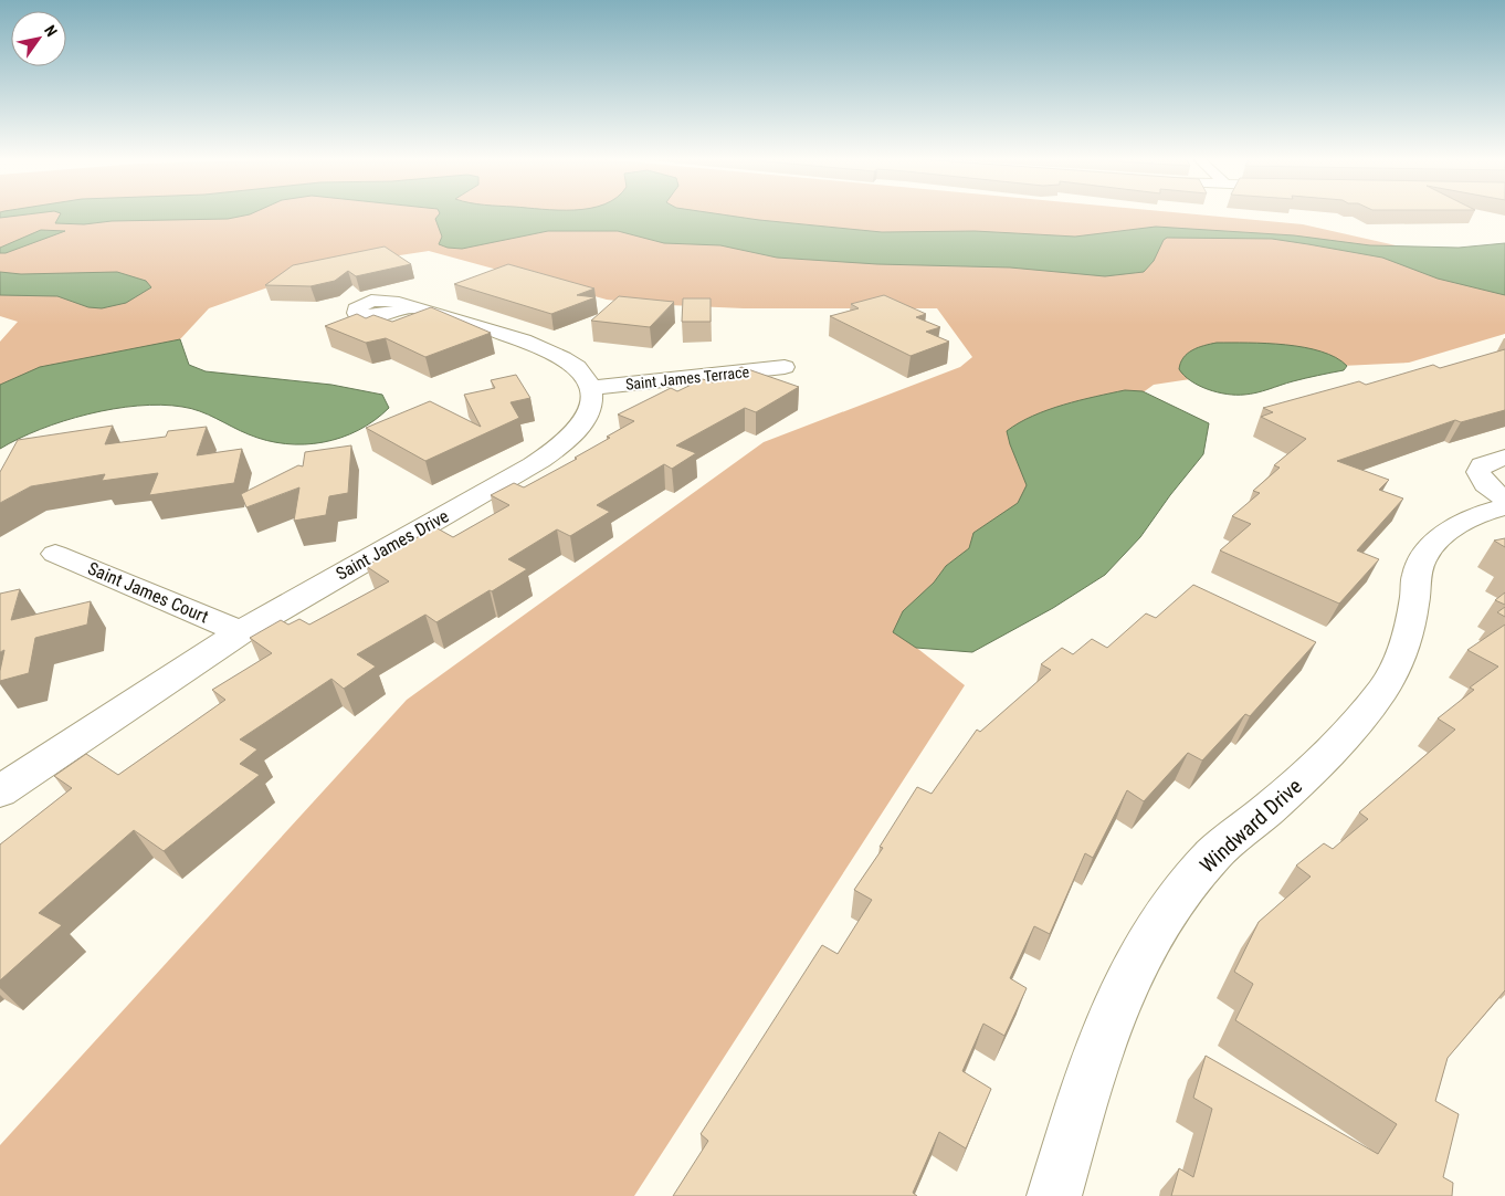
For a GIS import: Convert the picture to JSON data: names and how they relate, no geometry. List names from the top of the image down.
{
  "streets": {
    "street": [
      "Saint James Terrace",
      "Saint James Drive",
      "Saint James Court",
      "Windward Drive"
    ]
  },
  "crossings": [
    ["Saint James Terrace", "Saint James Drive"],
    ["Saint James Drive", "Saint James Court"]
  ],
  "north": "top right"
}
